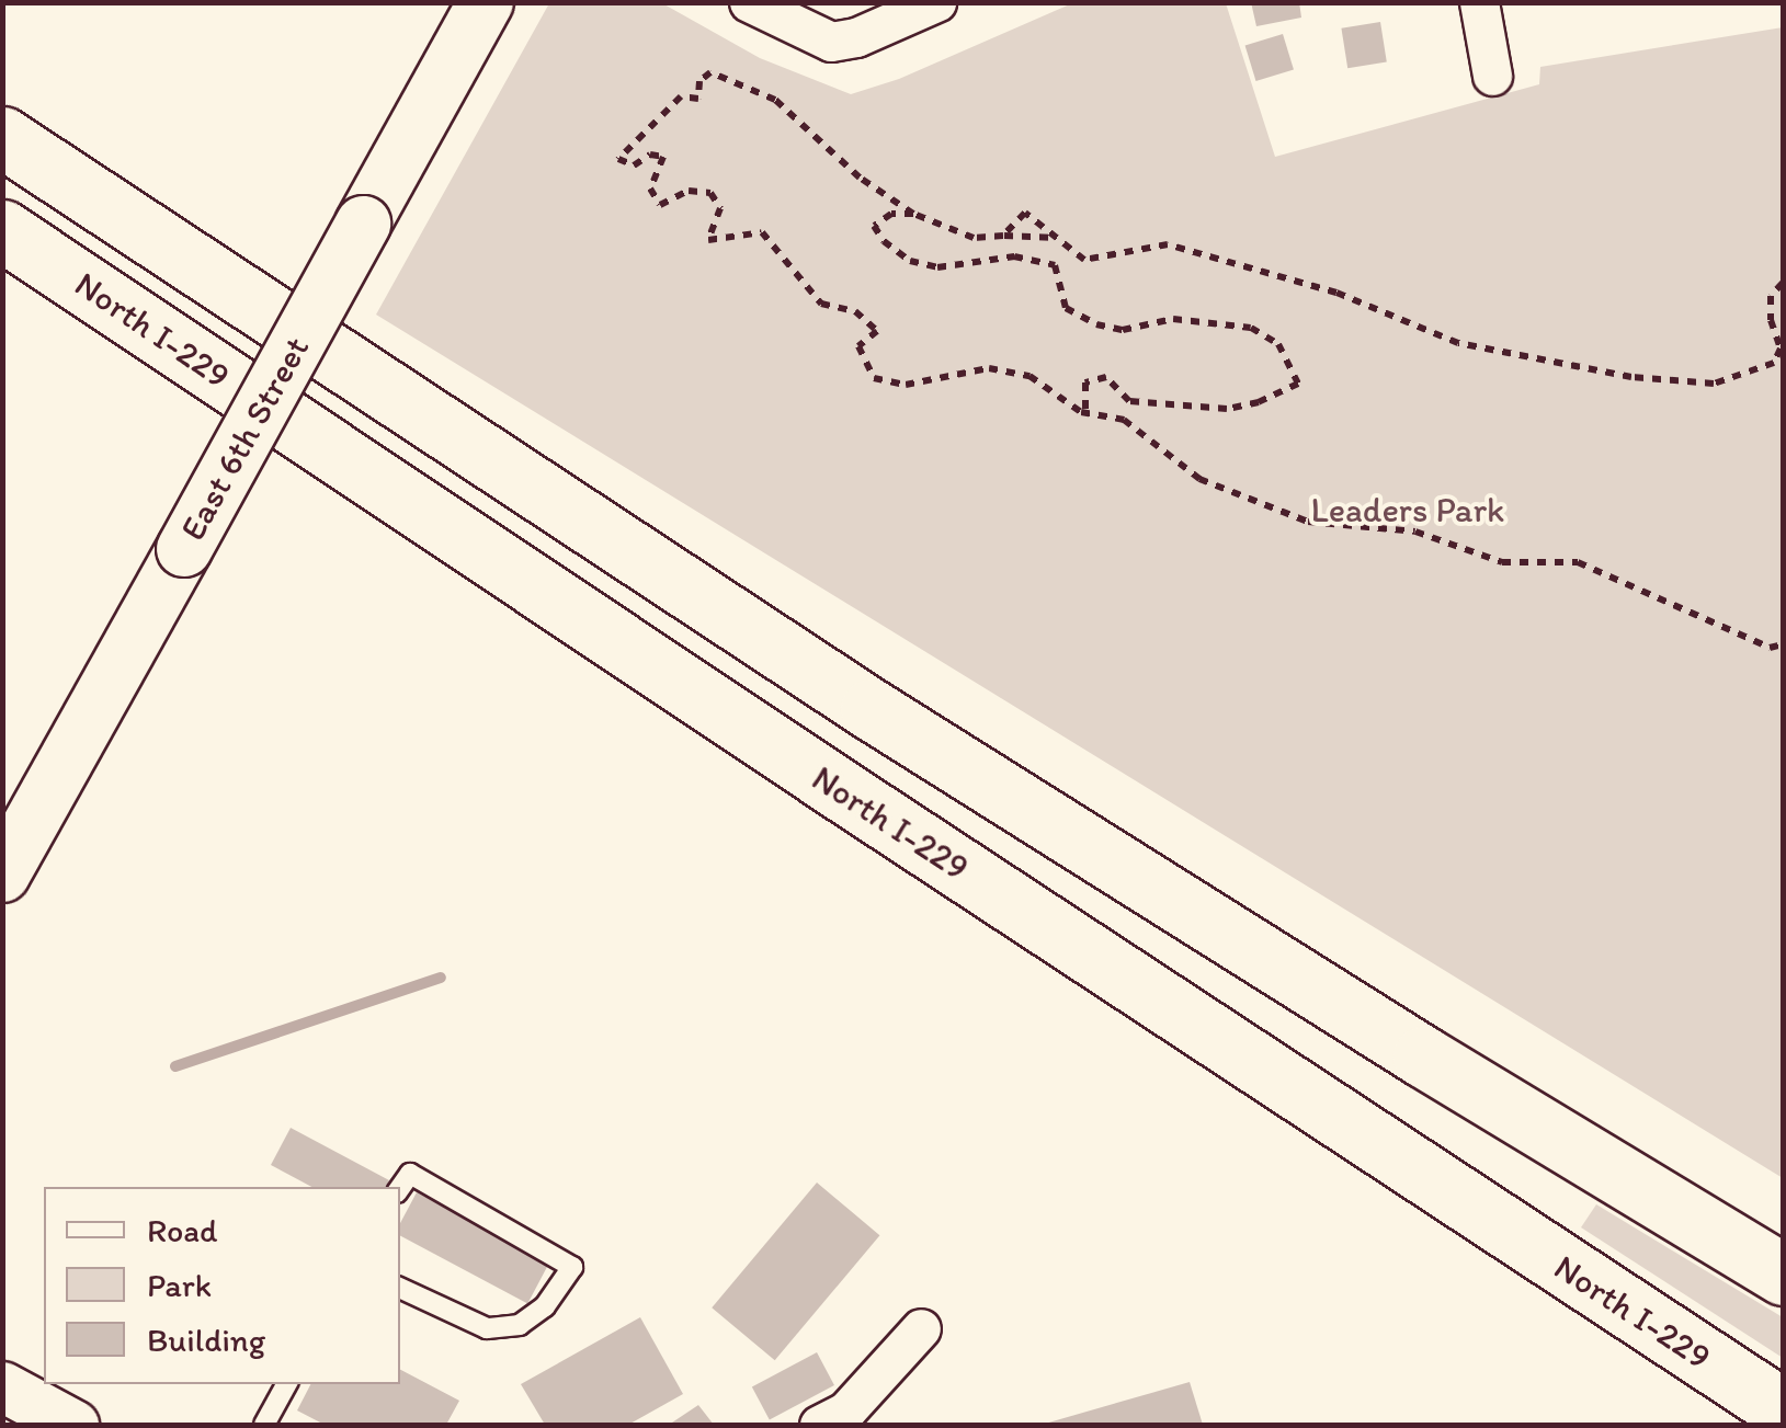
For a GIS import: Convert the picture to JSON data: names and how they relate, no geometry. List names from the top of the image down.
{
  "streets": {
    "highway": ["North I-229"],
    "main road": ["East 6th Street"]
  },
  "parks": ["Leaders Park"],
  "legend": ["Road", "Park", "Building"]
}
